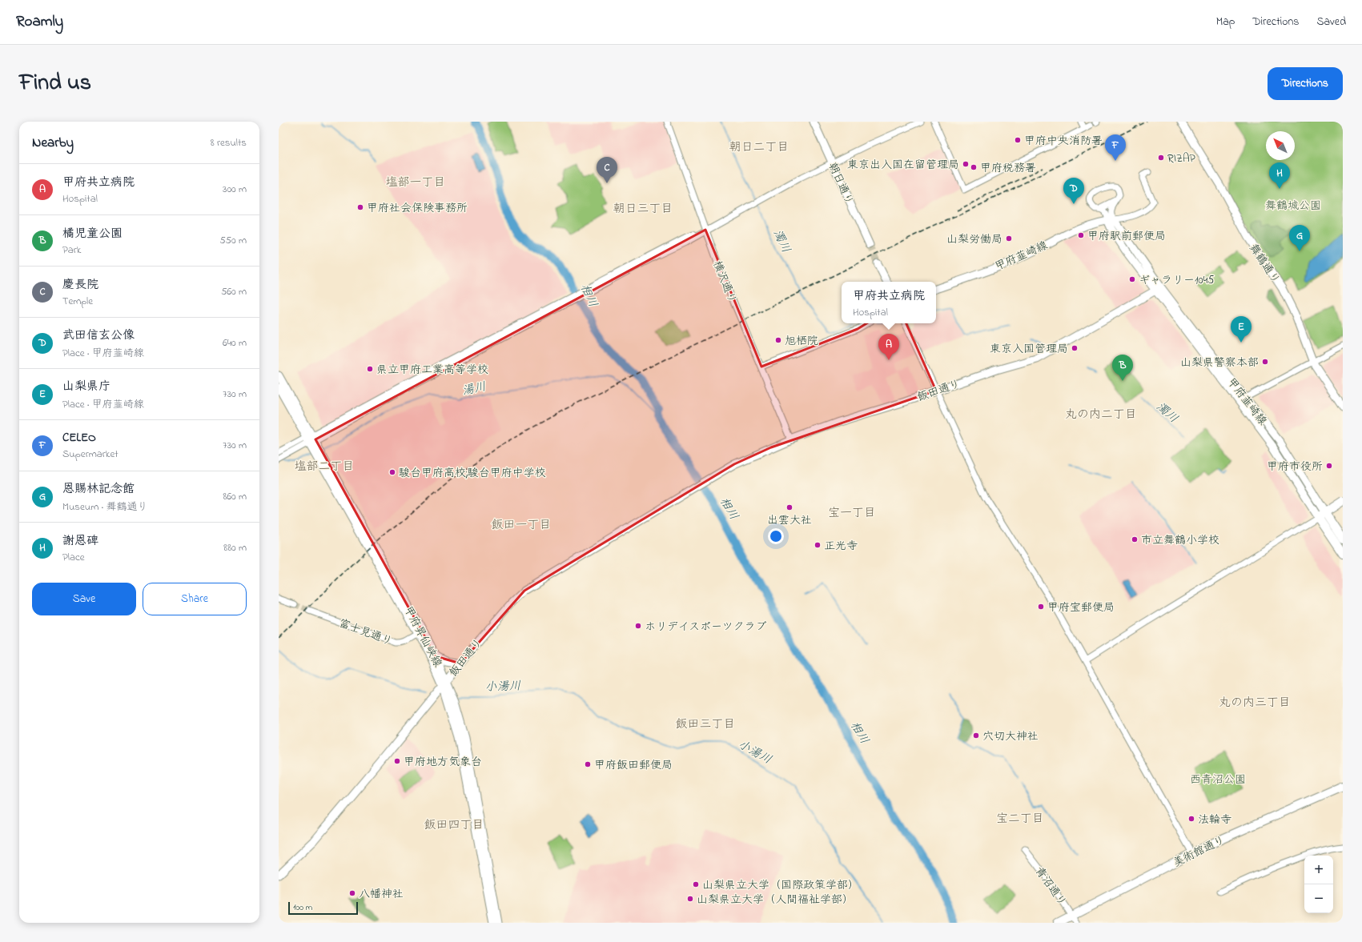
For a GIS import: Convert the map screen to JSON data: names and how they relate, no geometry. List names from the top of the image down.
{
  "streets": {
    "highway": ["美術館通り"],
    "main road": [
      "朝日通り",
      "甲府韮崎線",
      "舞鶴通り",
      "飯田通り",
      "甲府昇仙峡線"
    ],
    "street": ["横沢通り", "富士見通り", "青沼通り"]
  },
  "crossings": [
    ["甲府韮崎線", "飯田通り"],
    ["横沢通り", "飯田通り"],
    ["飯田通り", "甲府昇仙峡線"],
    ["富士見通り", "甲府昇仙峡線"],
    ["美術館通り", "青沼通り"]
  ],
  "districts": [
    "朝日二丁目",
    "塩部一丁目",
    "朝日三丁目",
    "丸の内二丁目",
    "塩部二丁目",
    "宝一丁目",
    "飯田一丁目",
    "丸の内三丁目",
    "飯田三丁目",
    "宝二丁目",
    "飯田四丁目"
  ],
  "water": [
    "濁川",
    "相川",
    "湯川",
    "小湯川"
  ],
  "parks": ["舞鶴城公園", "西青沼公園"],
  "places": [
    "甲府中央消防署",
    "RIZAP",
    "東京出入国在留管理局",
    "甲府税務署",
    "甲府社会保険事務所",
    "甲府駅前郵便局",
    "山梨労働局",
    "ギャラリー1045",
    "旭栖院",
    "東京入国管理局",
    "山梨県警察本部",
    "県立甲府工業高等学校",
    "甲府市役所",
    "駿台甲府高校;駿台甲府中学校",
    "出雲大社",
    "市立舞鶴小学校",
    "正光寺",
    "甲府宝郵便局",
    "ホリデイスポーツクラブ",
    "穴切大神社",
    "甲府地方気象台",
    "甲府飯田郵便局",
    "法輪寺",
    "山梨県立大学（国際政策学部）",
    "八幡神社",
    "山梨県立大学（人間福祉学部）"
  ],
  "scale_bar": "100 m",
  "north": "top left",
  "page": {
    "header": "Roamly",
    "nav": ["Map", "Directions", "Saved"],
    "title": "Find us",
    "buttons": [
      "Directions",
      ["Save", "Share"]
    ],
    "heading": ["Nearby", "8 results"],
    "pins": [
      "F",
      "C",
      "H",
      "D",
      "G",
      "E",
      "A",
      "B"
    ],
    "list": [
      {
        "mark": "A",
        "name": "甲府共立病院",
        "note": "Hospital",
        "value": "300 m"
      },
      {
        "mark": "B",
        "name": "橘児童公園",
        "note": "Park",
        "value": "550 m"
      },
      {
        "mark": "C",
        "name": "慶長院",
        "note": "Temple",
        "value": "560 m"
      },
      {
        "mark": "D",
        "name": "武田信玄公像",
        "note": "Place · 甲府韮崎線",
        "value": "640 m"
      },
      {
        "mark": "E",
        "name": "山梨県庁",
        "note": "Place · 甲府韮崎線",
        "value": "730 m"
      },
      {
        "mark": "F",
        "name": "CELEO",
        "note": "Supermarket",
        "value": "730 m"
      },
      {
        "mark": "G",
        "name": "恩賜林記念館",
        "note": "Museum · 舞鶴通り",
        "value": "860 m"
      },
      {
        "mark": "H",
        "name": "謝恩碑",
        "note": "Place",
        "value": "880 m"
      }
    ],
    "popup": ["甲府共立病院", "Hospital"],
    "map_buttons": ["+", "−"],
    "scale": "100 m"
  }
}
